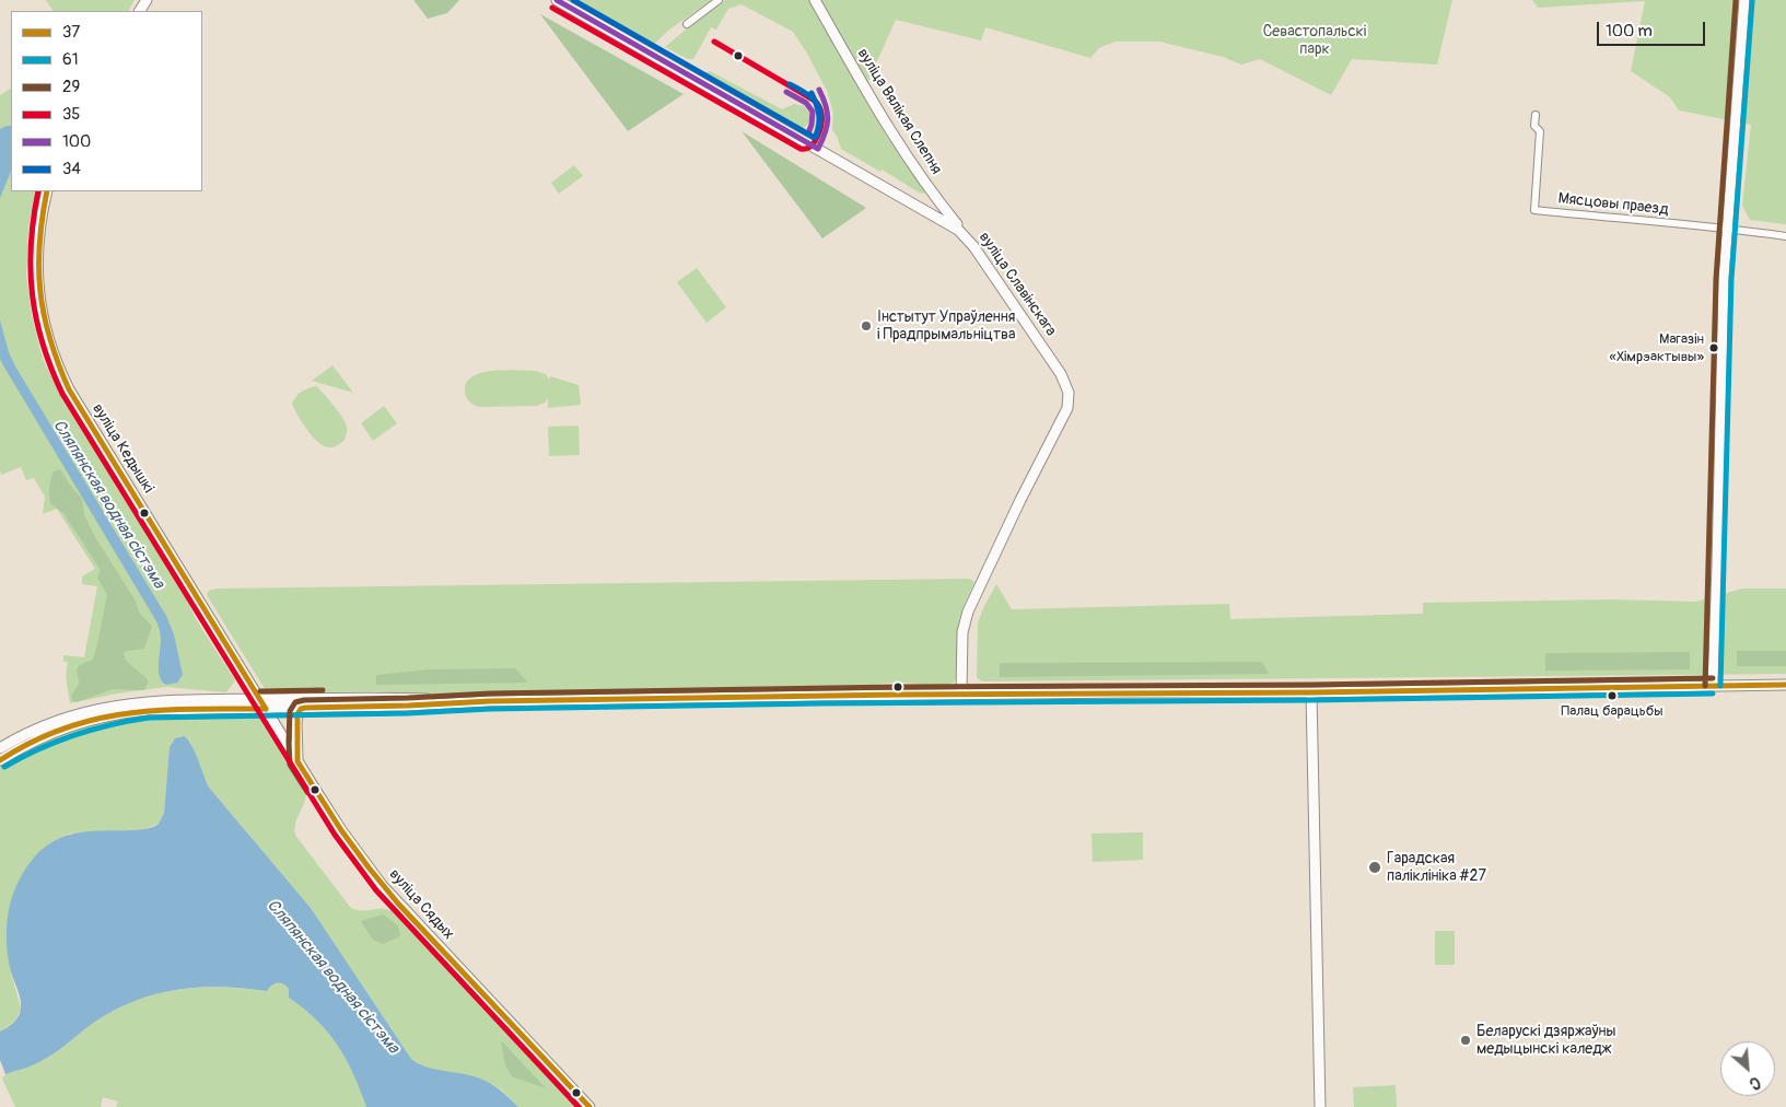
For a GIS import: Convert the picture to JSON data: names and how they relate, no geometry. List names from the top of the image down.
{
  "streets": {
    "main road": [
      "вуліца Вялікая Слепня",
      "вуліца Славінскага",
      "вуліца Кедышкі",
      "вуліца Сядых"
    ],
    "street": ["Мясцовы праезд"]
  },
  "crossings": [
    ["вуліца Вялікая Слепня", "вуліца Славінскага"],
    ["вуліца Кедышкі", "вуліца Сядых"]
  ],
  "water": ["Сляпянская водная сістэма"],
  "parks": ["Севастопальскі парк"],
  "places": [
    "Інстытут Упраўлення і Прадпрымальніцтва",
    "Магазін «Хімрэактывы»",
    "Палац барацьбы",
    "Гарадская паліклініка #27",
    "Беларускі дзяржаўны медыцынскі каледж"
  ],
  "lines": [
    "transit line 29",
    "transit line 100",
    "transit line 34",
    "transit line 61",
    "transit line 35",
    "transit line 37"
  ],
  "legend": [
    "37",
    "61",
    "29",
    "35",
    "100",
    "34"
  ],
  "scale_bar": "100 m",
  "north": "bottom right"
}
